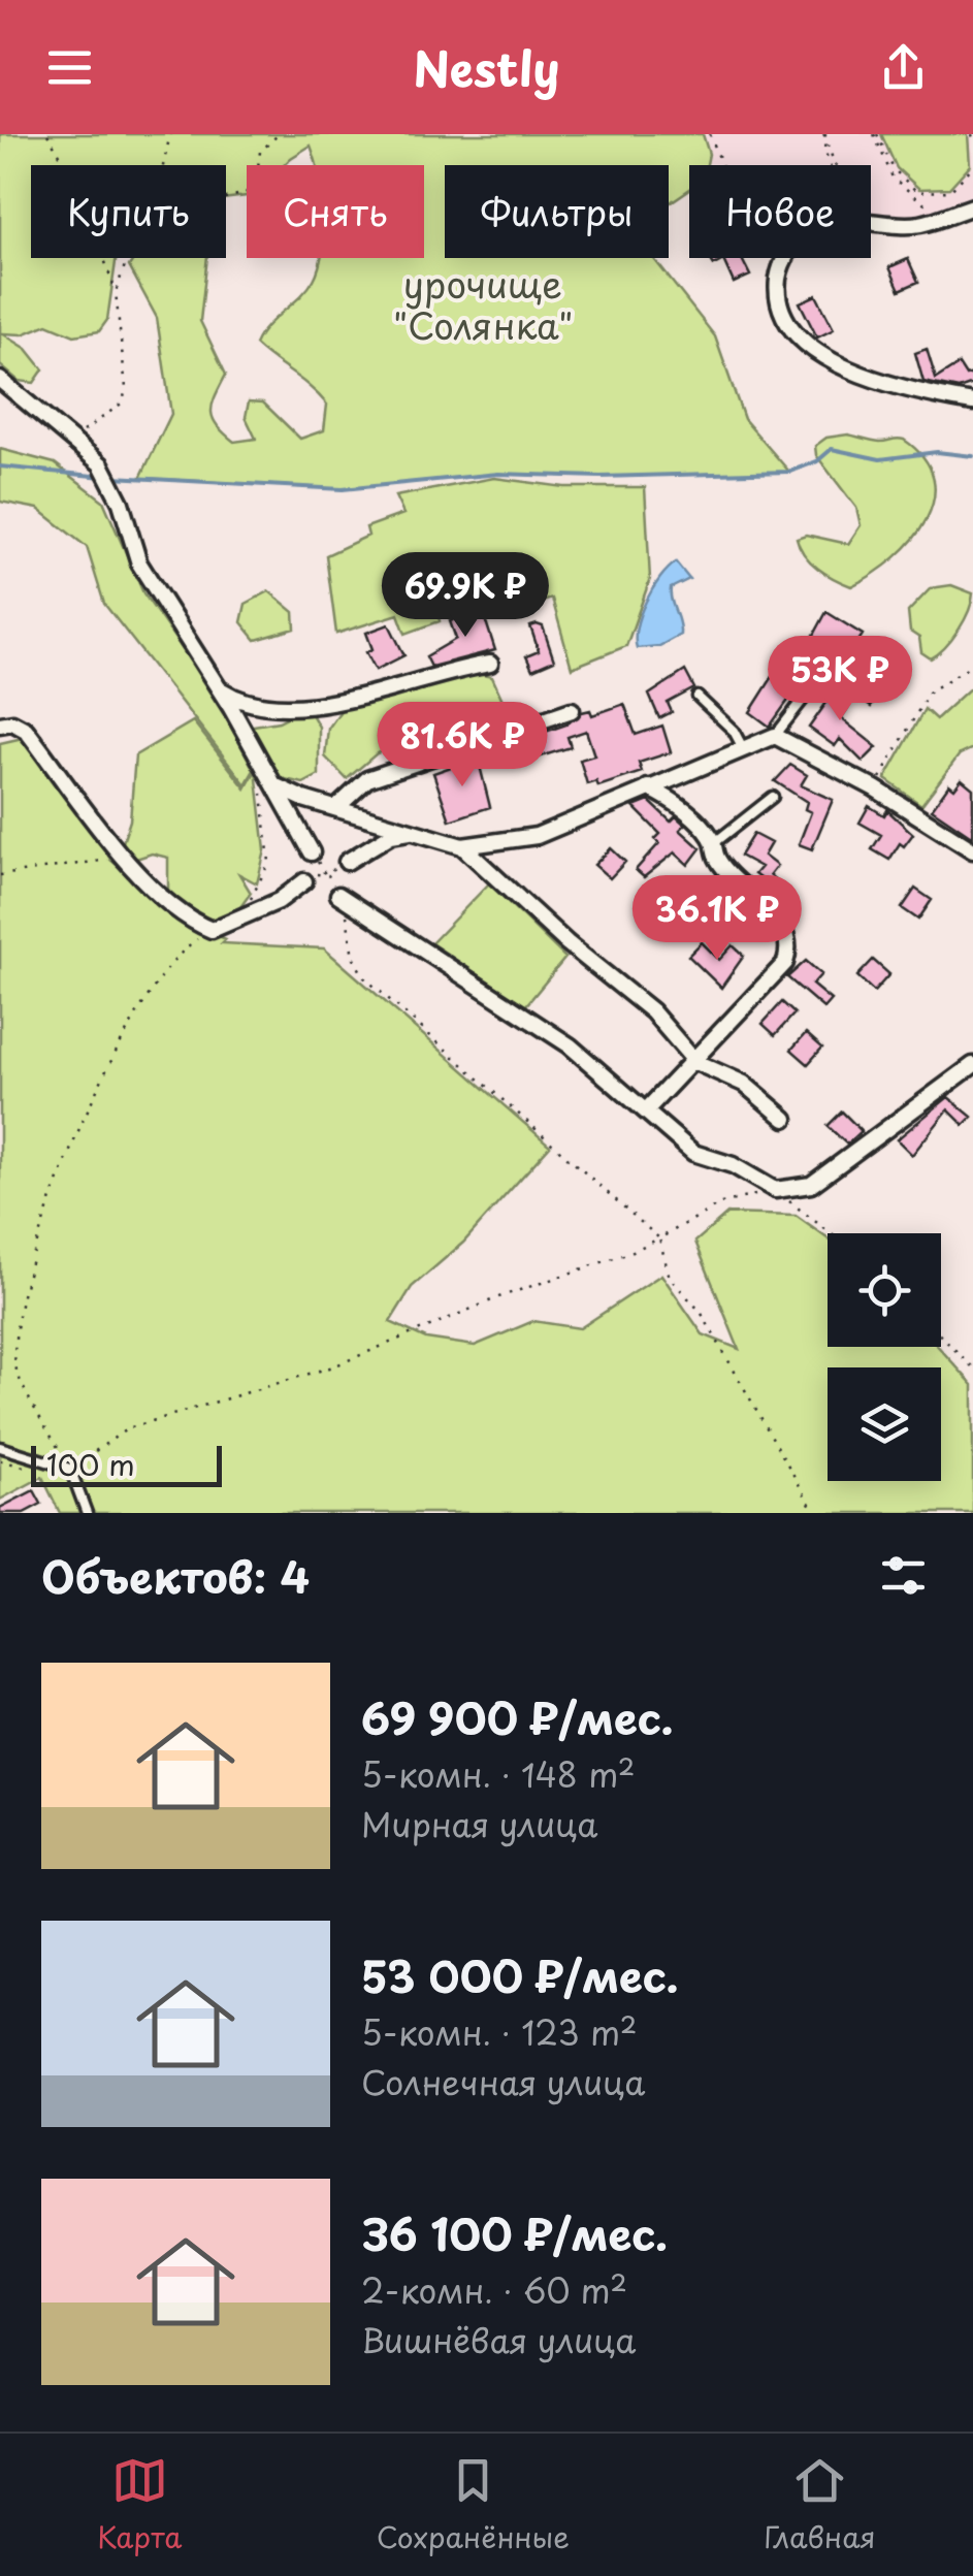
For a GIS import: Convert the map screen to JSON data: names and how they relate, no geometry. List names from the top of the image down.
{
  "parks": ["урочище \"Солянка\""],
  "scale_bar": "100 m",
  "page": {
    "header": "Nestly",
    "chip": [
      "Купить",
      "Снять",
      "Фильтры",
      "Новое"
    ],
    "price": [
      "69.9K ₽",
      "53K ₽",
      "81.6K ₽",
      "36.1K ₽"
    ],
    "scale": "100 m",
    "heading": "Объектов: 4",
    "list": [
      {
        "name": "69 900 ₽/мес.",
        "note": "5-комн. · 148 m² · Мирная улица"
      },
      {
        "name": "53 000 ₽/мес.",
        "note": "5-комн. · 123 m² · Солнечная улица"
      },
      {
        "name": "36 100 ₽/мес.",
        "note": "2-комн. · 60 m² · Вишнёвая улица"
      }
    ],
    "tabs": ["Карта", "Сохранённые", "Главная"]
  }
}
